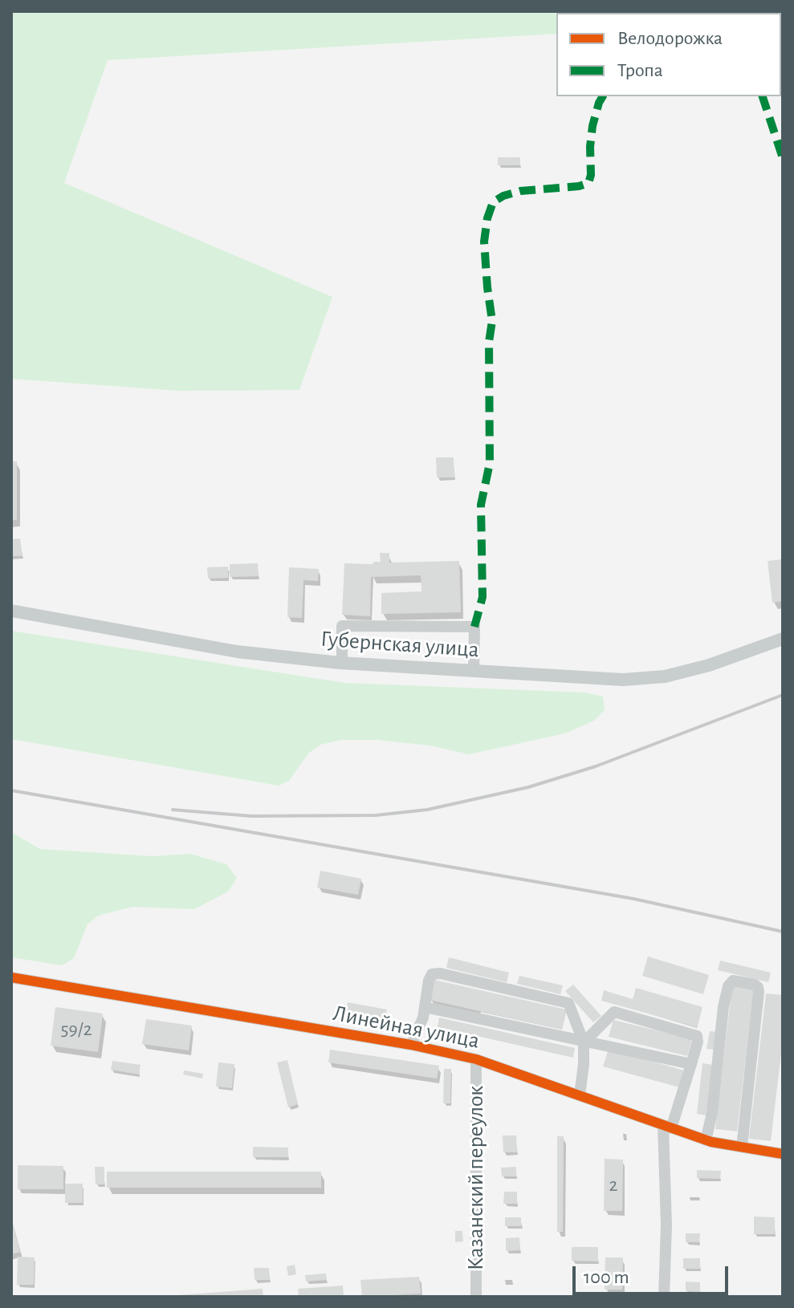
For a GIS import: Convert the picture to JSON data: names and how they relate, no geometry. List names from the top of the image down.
{
  "streets": {
    "main road": ["Губернская улица"],
    "street": ["Линейная улица", "Казанский переулок"]
  },
  "crossings": [
    ["Линейная улица", "Казанский переулок"]
  ],
  "house_numbers": ["59/2", "2"],
  "legend": ["Велодорожка", "Тропа"],
  "scale_bar": "100 m"
}
